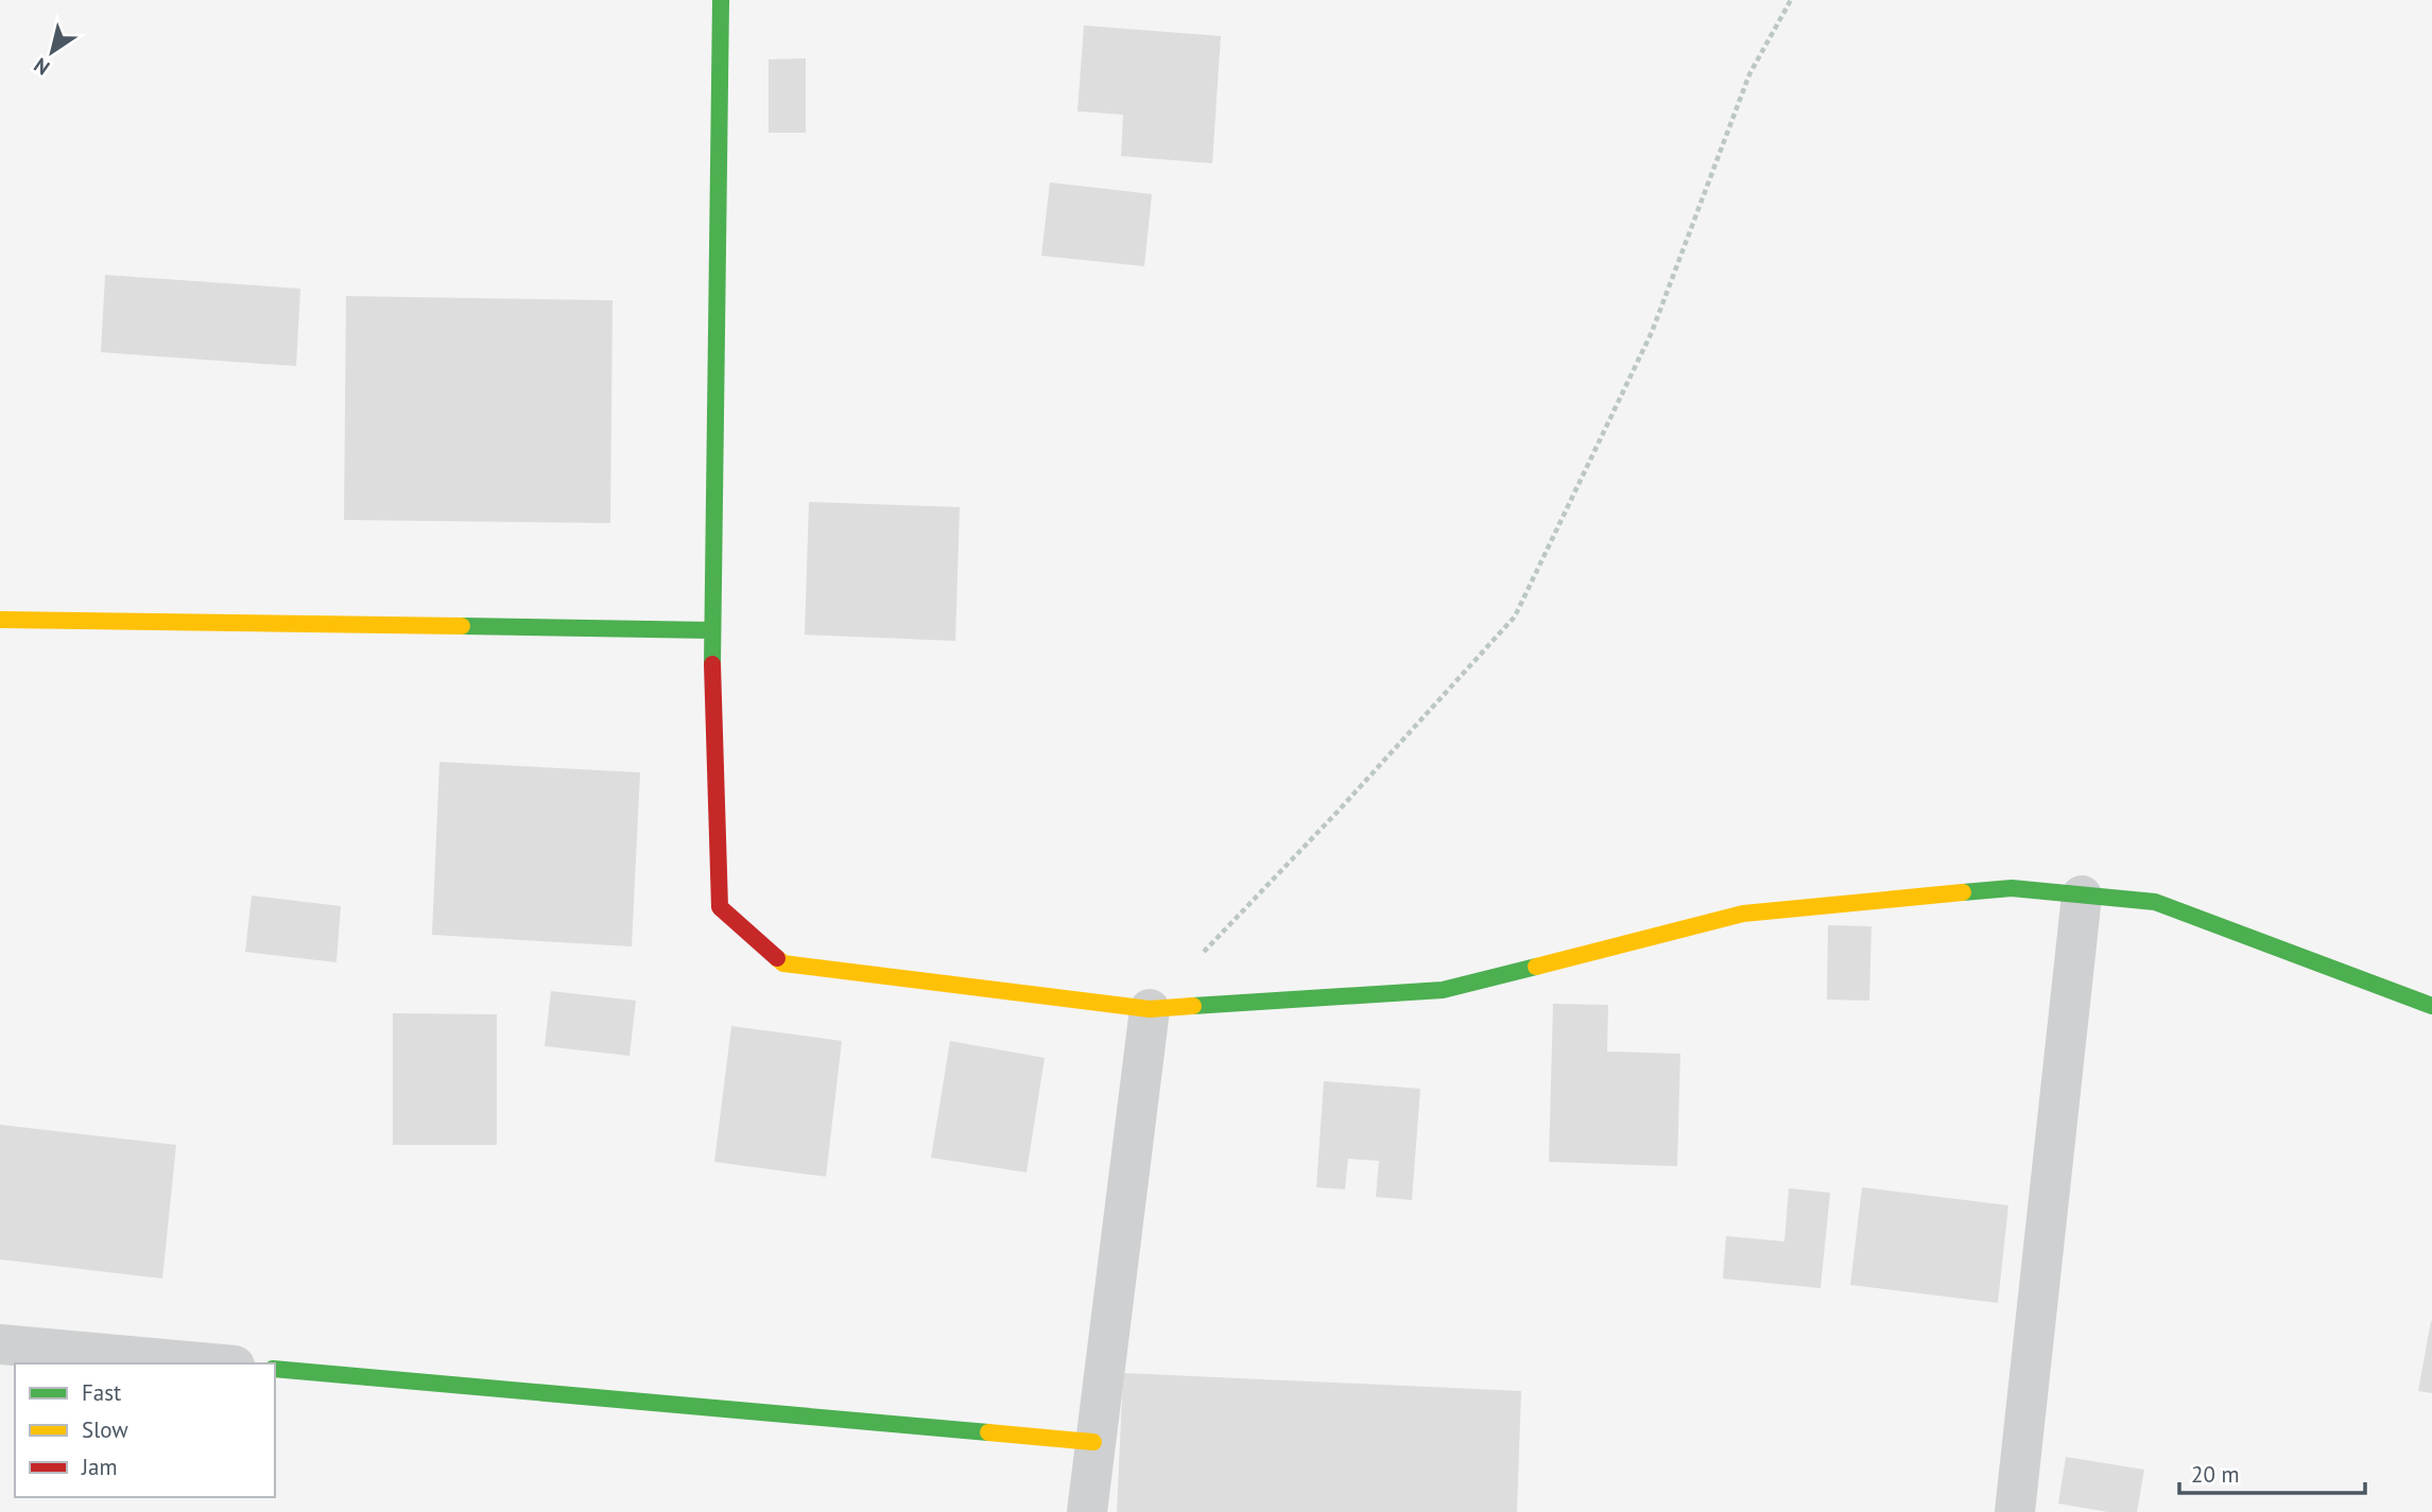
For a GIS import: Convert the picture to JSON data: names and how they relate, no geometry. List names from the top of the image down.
{
  "legend": ["Fast", "Slow", "Jam"],
  "scale_bar": "20 m",
  "north": "bottom left"
}
